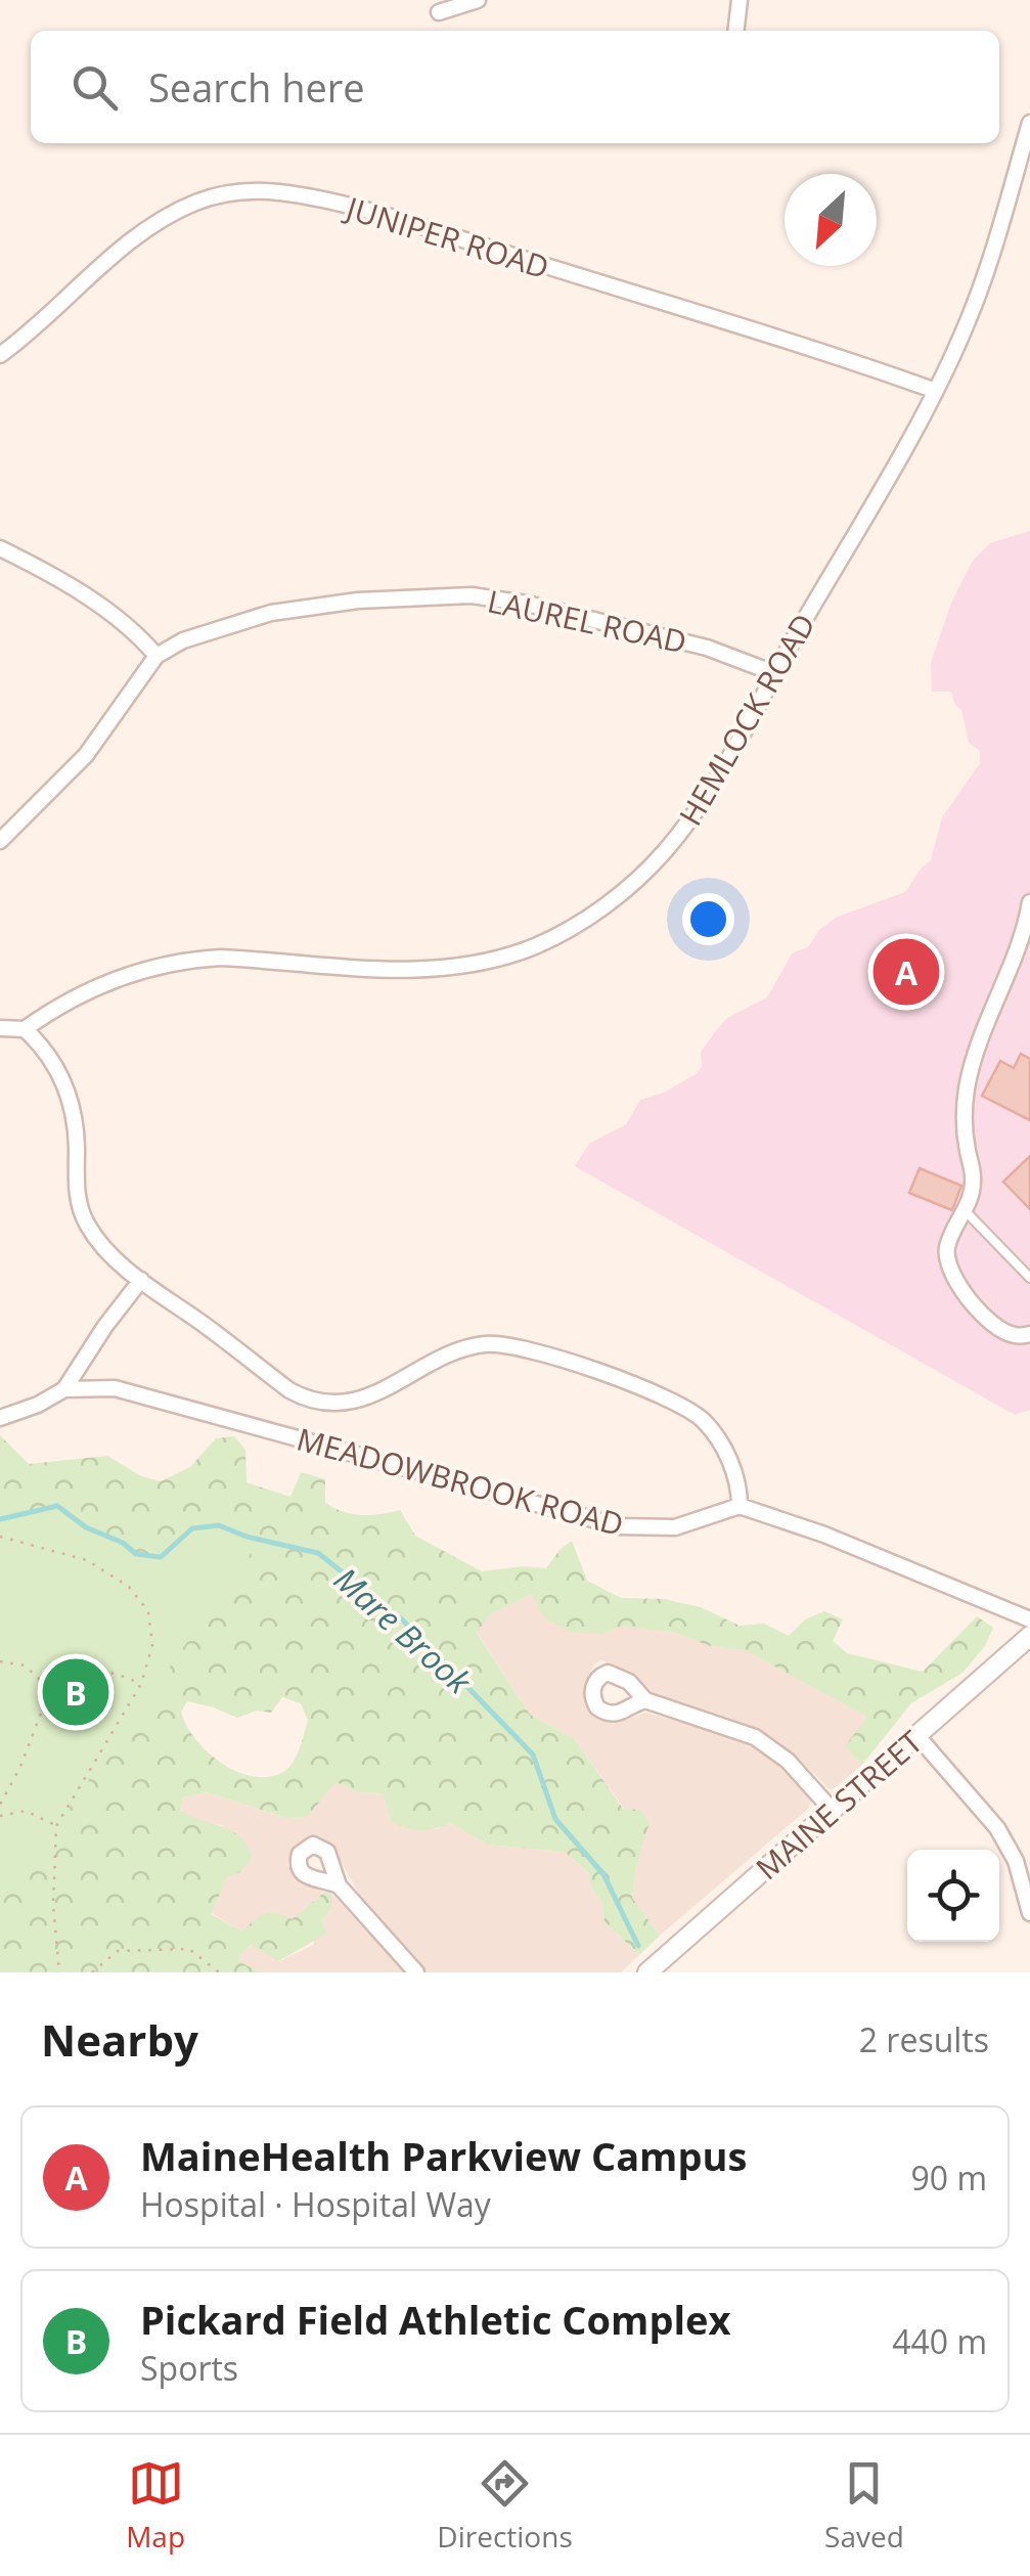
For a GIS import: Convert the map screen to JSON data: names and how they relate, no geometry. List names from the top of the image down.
{
  "streets": {
    "street": [
      "JUNIPER ROAD",
      "LAUREL ROAD",
      "HEMLOCK ROAD",
      "MEADOWBROOK ROAD",
      "MAINE STREET"
    ]
  },
  "crossings": [
    ["JUNIPER ROAD", "HEMLOCK ROAD"],
    ["LAUREL ROAD", "HEMLOCK ROAD"]
  ],
  "water": ["Mare Brook"],
  "north": "bottom left",
  "page": {
    "search": "Search here",
    "pins": ["A", "B"],
    "heading": ["Nearby", "2 results"],
    "list": [
      {
        "mark": "A",
        "name": "MaineHealth Parkview Campus",
        "note": "Hospital · Hospital Way",
        "value": "90 m"
      },
      {
        "mark": "B",
        "name": "Pickard Field Athletic Complex",
        "note": "Sports",
        "value": "440 m"
      }
    ],
    "nav": ["Map", "Directions", "Saved"]
  }
}
